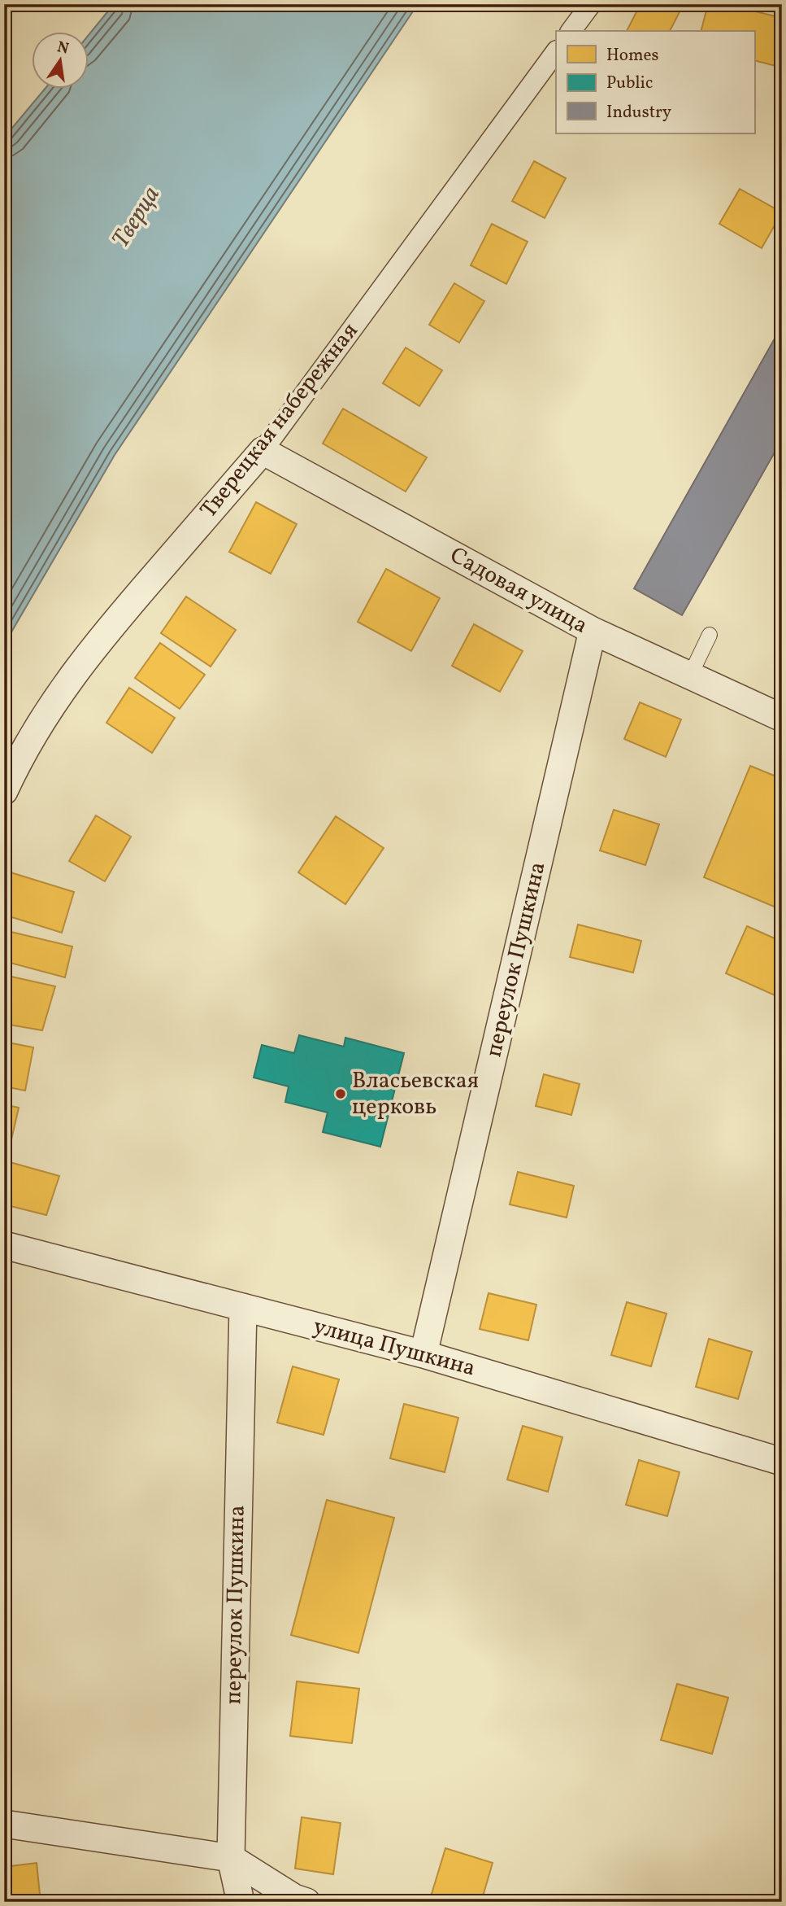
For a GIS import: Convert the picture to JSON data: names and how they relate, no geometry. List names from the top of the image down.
{
  "streets": {
    "street": [
      "Тверецкая набережная",
      "Садовая улица",
      "переулок Пушкина",
      "улица Пушкина"
    ]
  },
  "crossings": [
    ["Тверецкая набережная", "Садовая улица"],
    ["Садовая улица", "переулок Пушкина"],
    ["переулок Пушкина", "улица Пушкина"]
  ],
  "water": ["Тверца"],
  "places": ["Власьевская церковь"],
  "legend": ["Homes", "Public", "Industry"],
  "north": "top"
}
